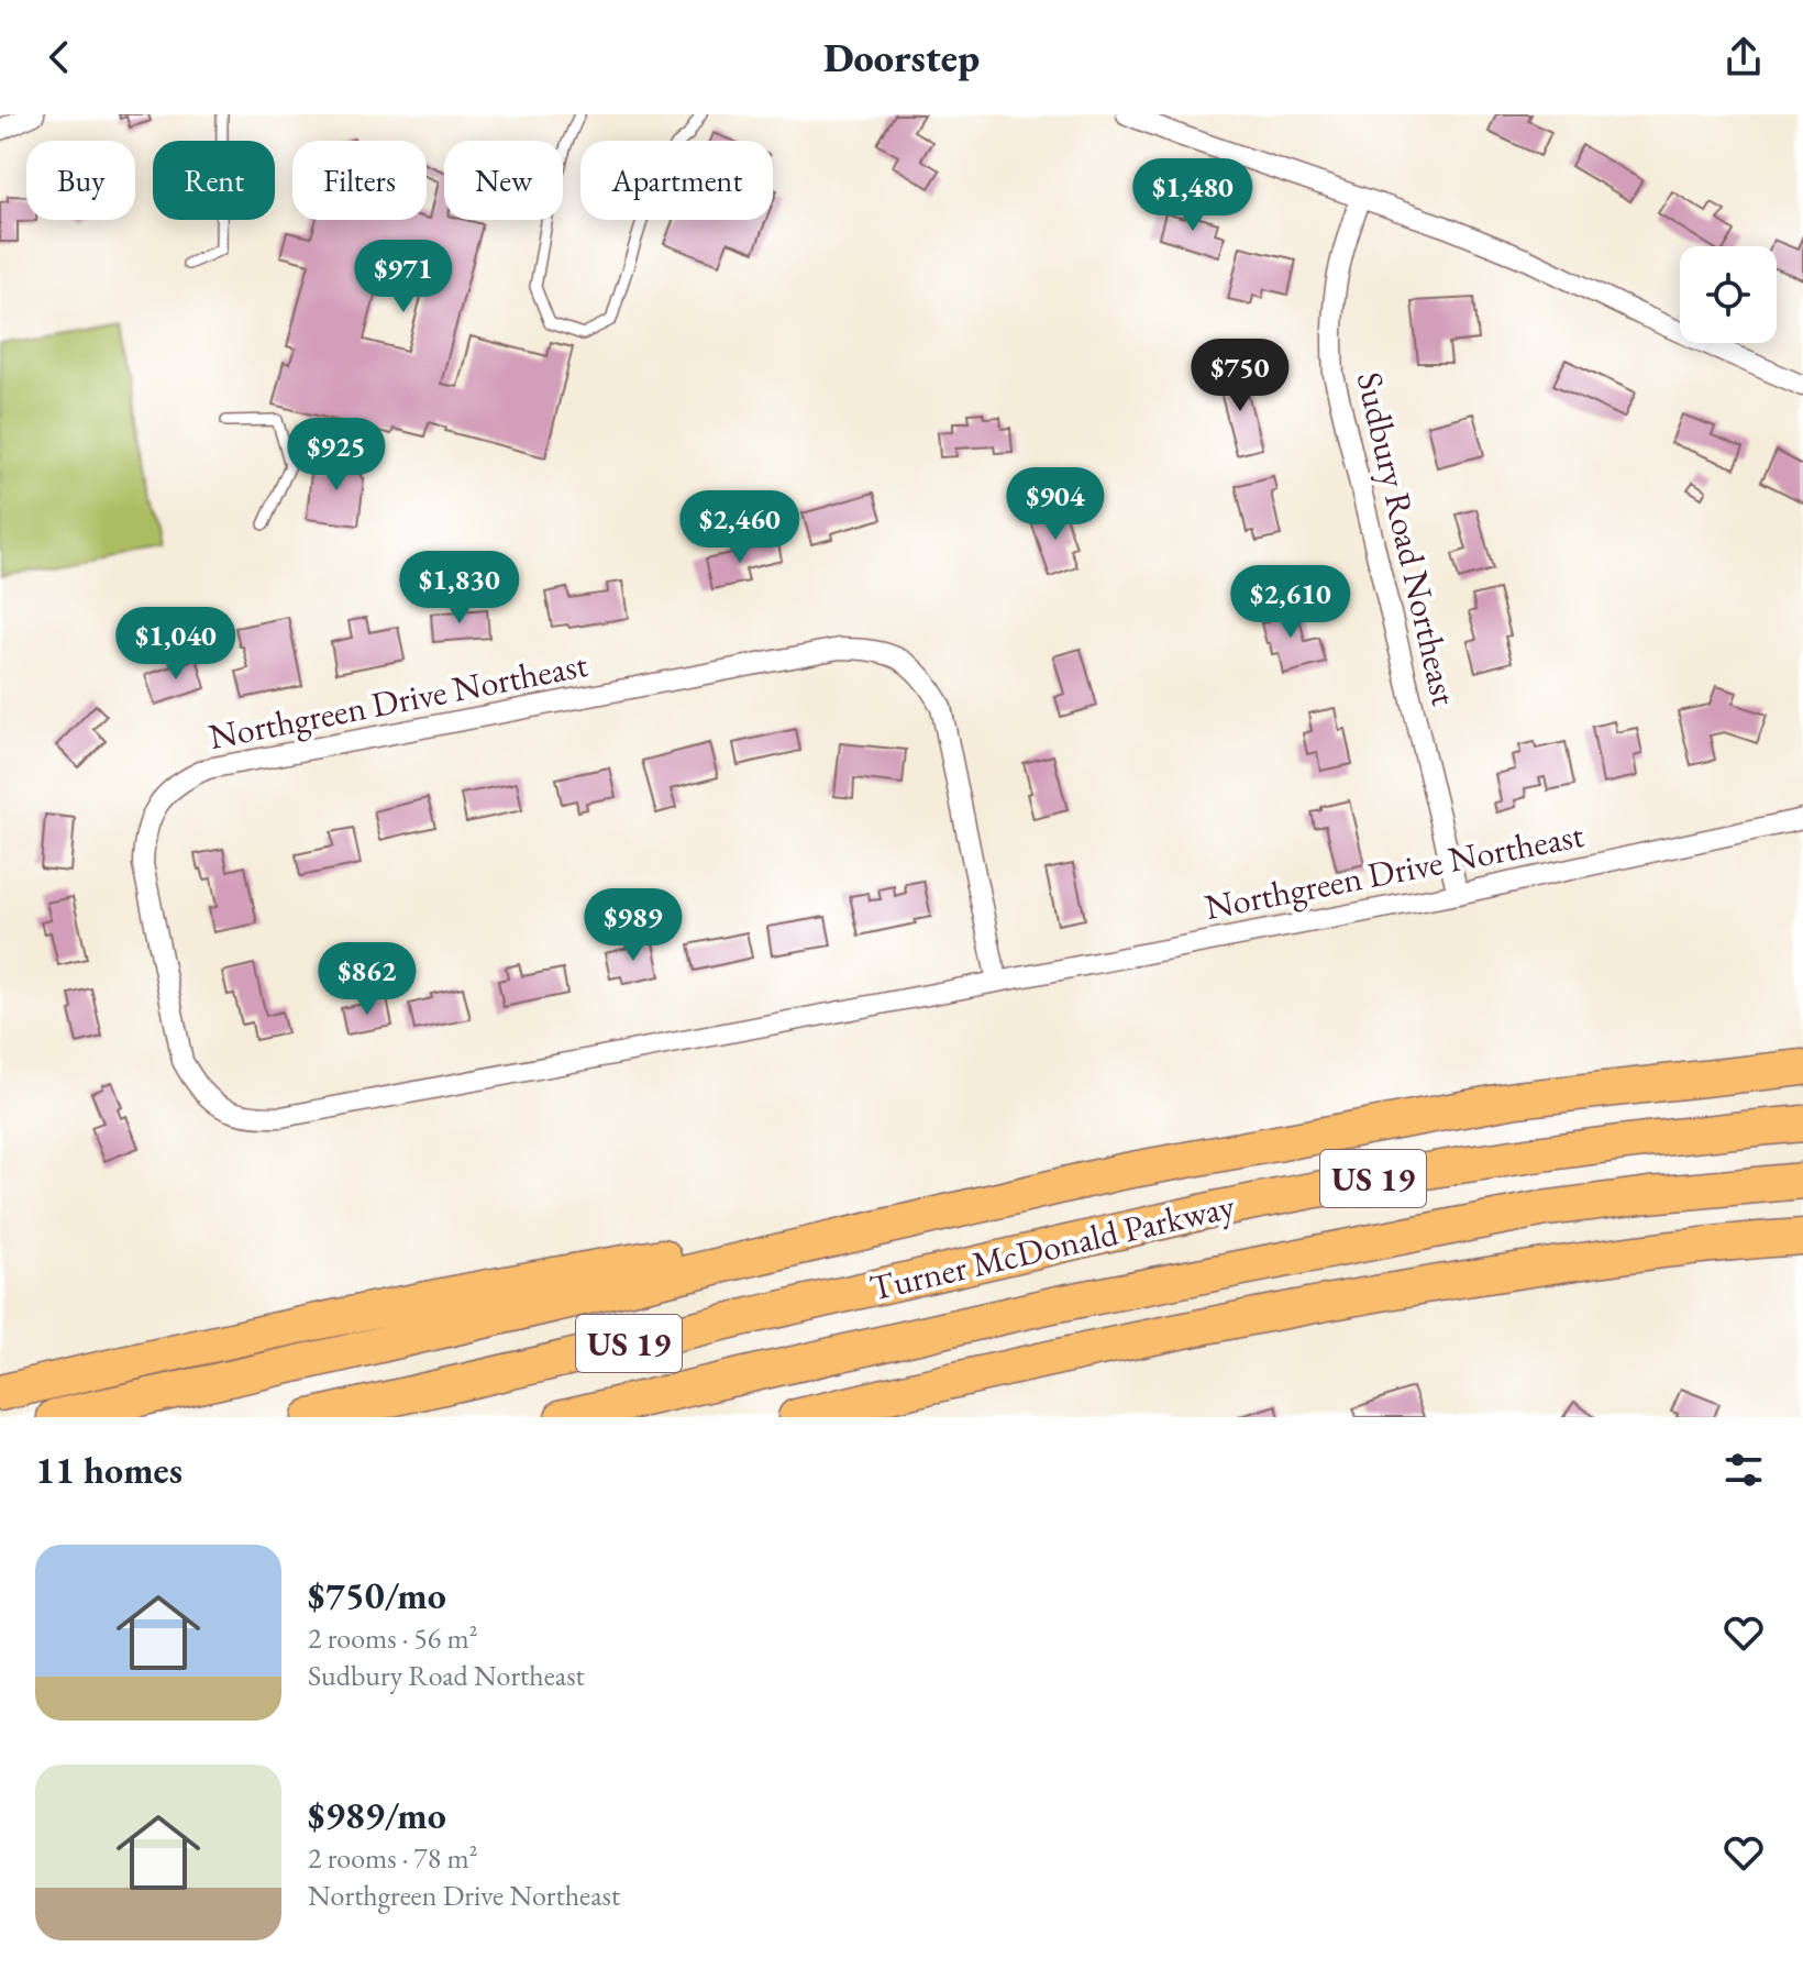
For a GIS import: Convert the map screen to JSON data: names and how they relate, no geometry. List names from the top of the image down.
{
  "streets": {
    "highway": ["US 19", "Turner McDonald Parkway"],
    "street": ["Sudbury Road Northeast", "Northgreen Drive Northeast"]
  },
  "crossings": [
    ["Sudbury Road Northeast", "Northgreen Drive Northeast"]
  ],
  "page": {
    "header": "Doorstep",
    "chip": [
      "Buy",
      "Rent",
      "Filters",
      "New",
      "Apartment"
    ],
    "price": [
      "$1,480",
      "$971",
      "$750",
      "$925",
      "$904",
      "$2,460",
      "$1,830",
      "$2,610",
      "$1,040",
      "$989",
      "$862"
    ],
    "heading": "11 homes",
    "list": [
      {
        "name": "$750/mo",
        "note": "2 rooms · 56 m² · Sudbury Road Northeast"
      },
      {
        "name": "$989/mo",
        "note": "2 rooms · 78 m² · Northgreen Drive Northeast"
      }
    ]
  }
}
